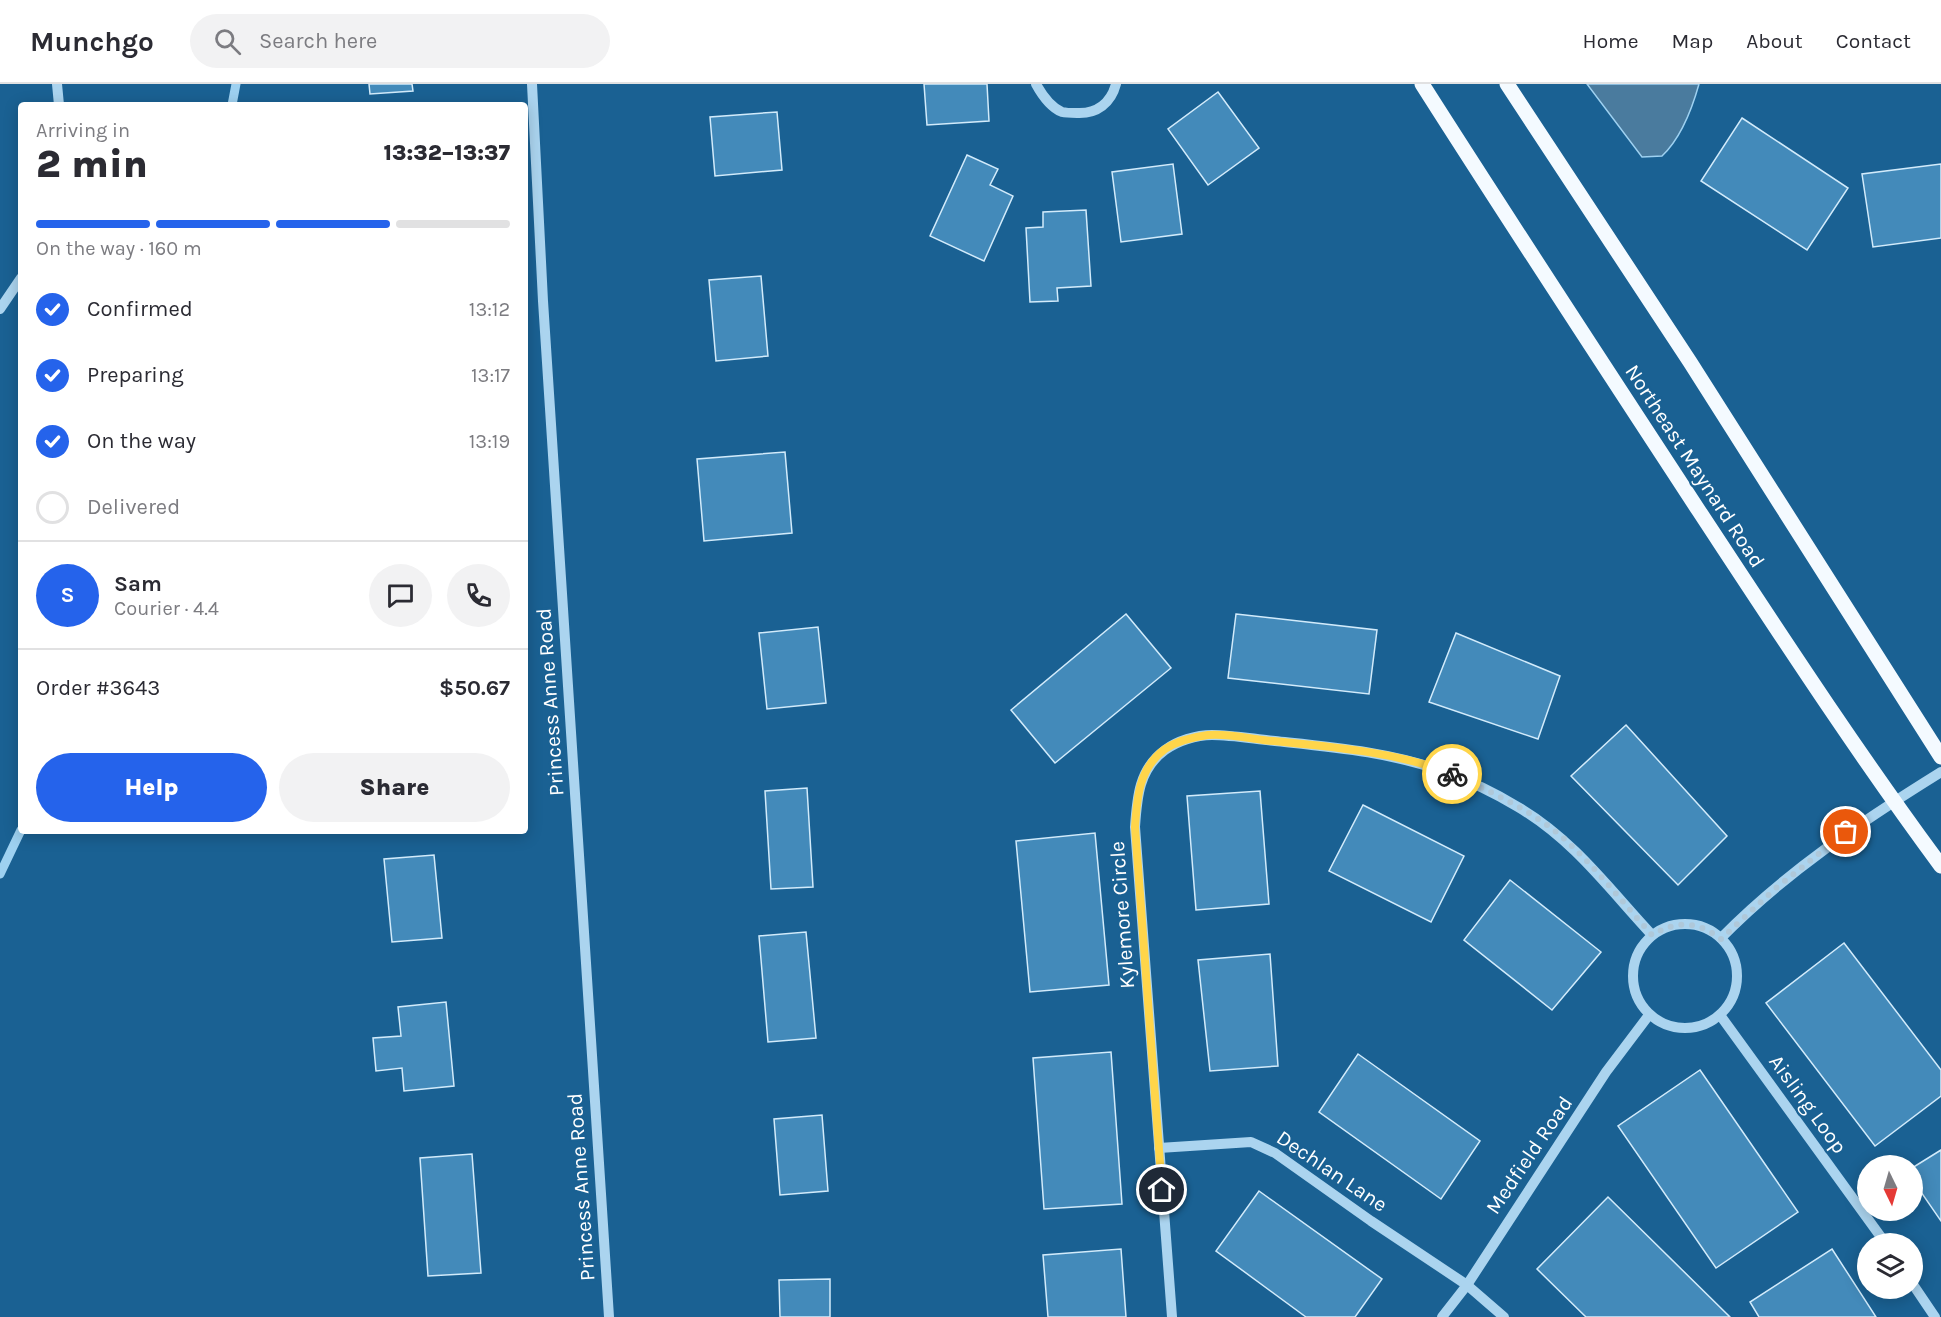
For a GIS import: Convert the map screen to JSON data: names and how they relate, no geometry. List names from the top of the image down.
{
  "streets": {
    "main road": ["Northeast Maynard Road"],
    "street": [
      "Princess Anne Road",
      "Kylemore Circle",
      "Aisling Loop",
      "Medfield Road",
      "Dechlan Lane"
    ]
  },
  "crossings": [
    ["Kylemore Circle", "Aisling Loop"],
    ["Kylemore Circle", "Medfield Road"],
    ["Kylemore Circle", "Dechlan Lane"],
    ["Aisling Loop", "Medfield Road"],
    ["Medfield Road", "Dechlan Lane"]
  ],
  "north": "bottom",
  "page": {
    "header": "Munchgo",
    "search": "Search here",
    "nav": [
      "Home",
      "Map",
      "About",
      "Contact"
    ],
    "heading": ["2 min", "Arriving in", "13:32–13:37"],
    "panel": [
      "Sam",
      "Courier · 4.4",
      "Order #3643",
      "$50.67"
    ],
    "bar": "On the way · 160 m",
    "list": [
      ["Confirmed", "13:12"],
      ["Preparing", "13:17"],
      ["On the way", "13:19"],
      "Delivered"
    ],
    "round": "S",
    "buttons": ["Help", "Share"]
  }
}
